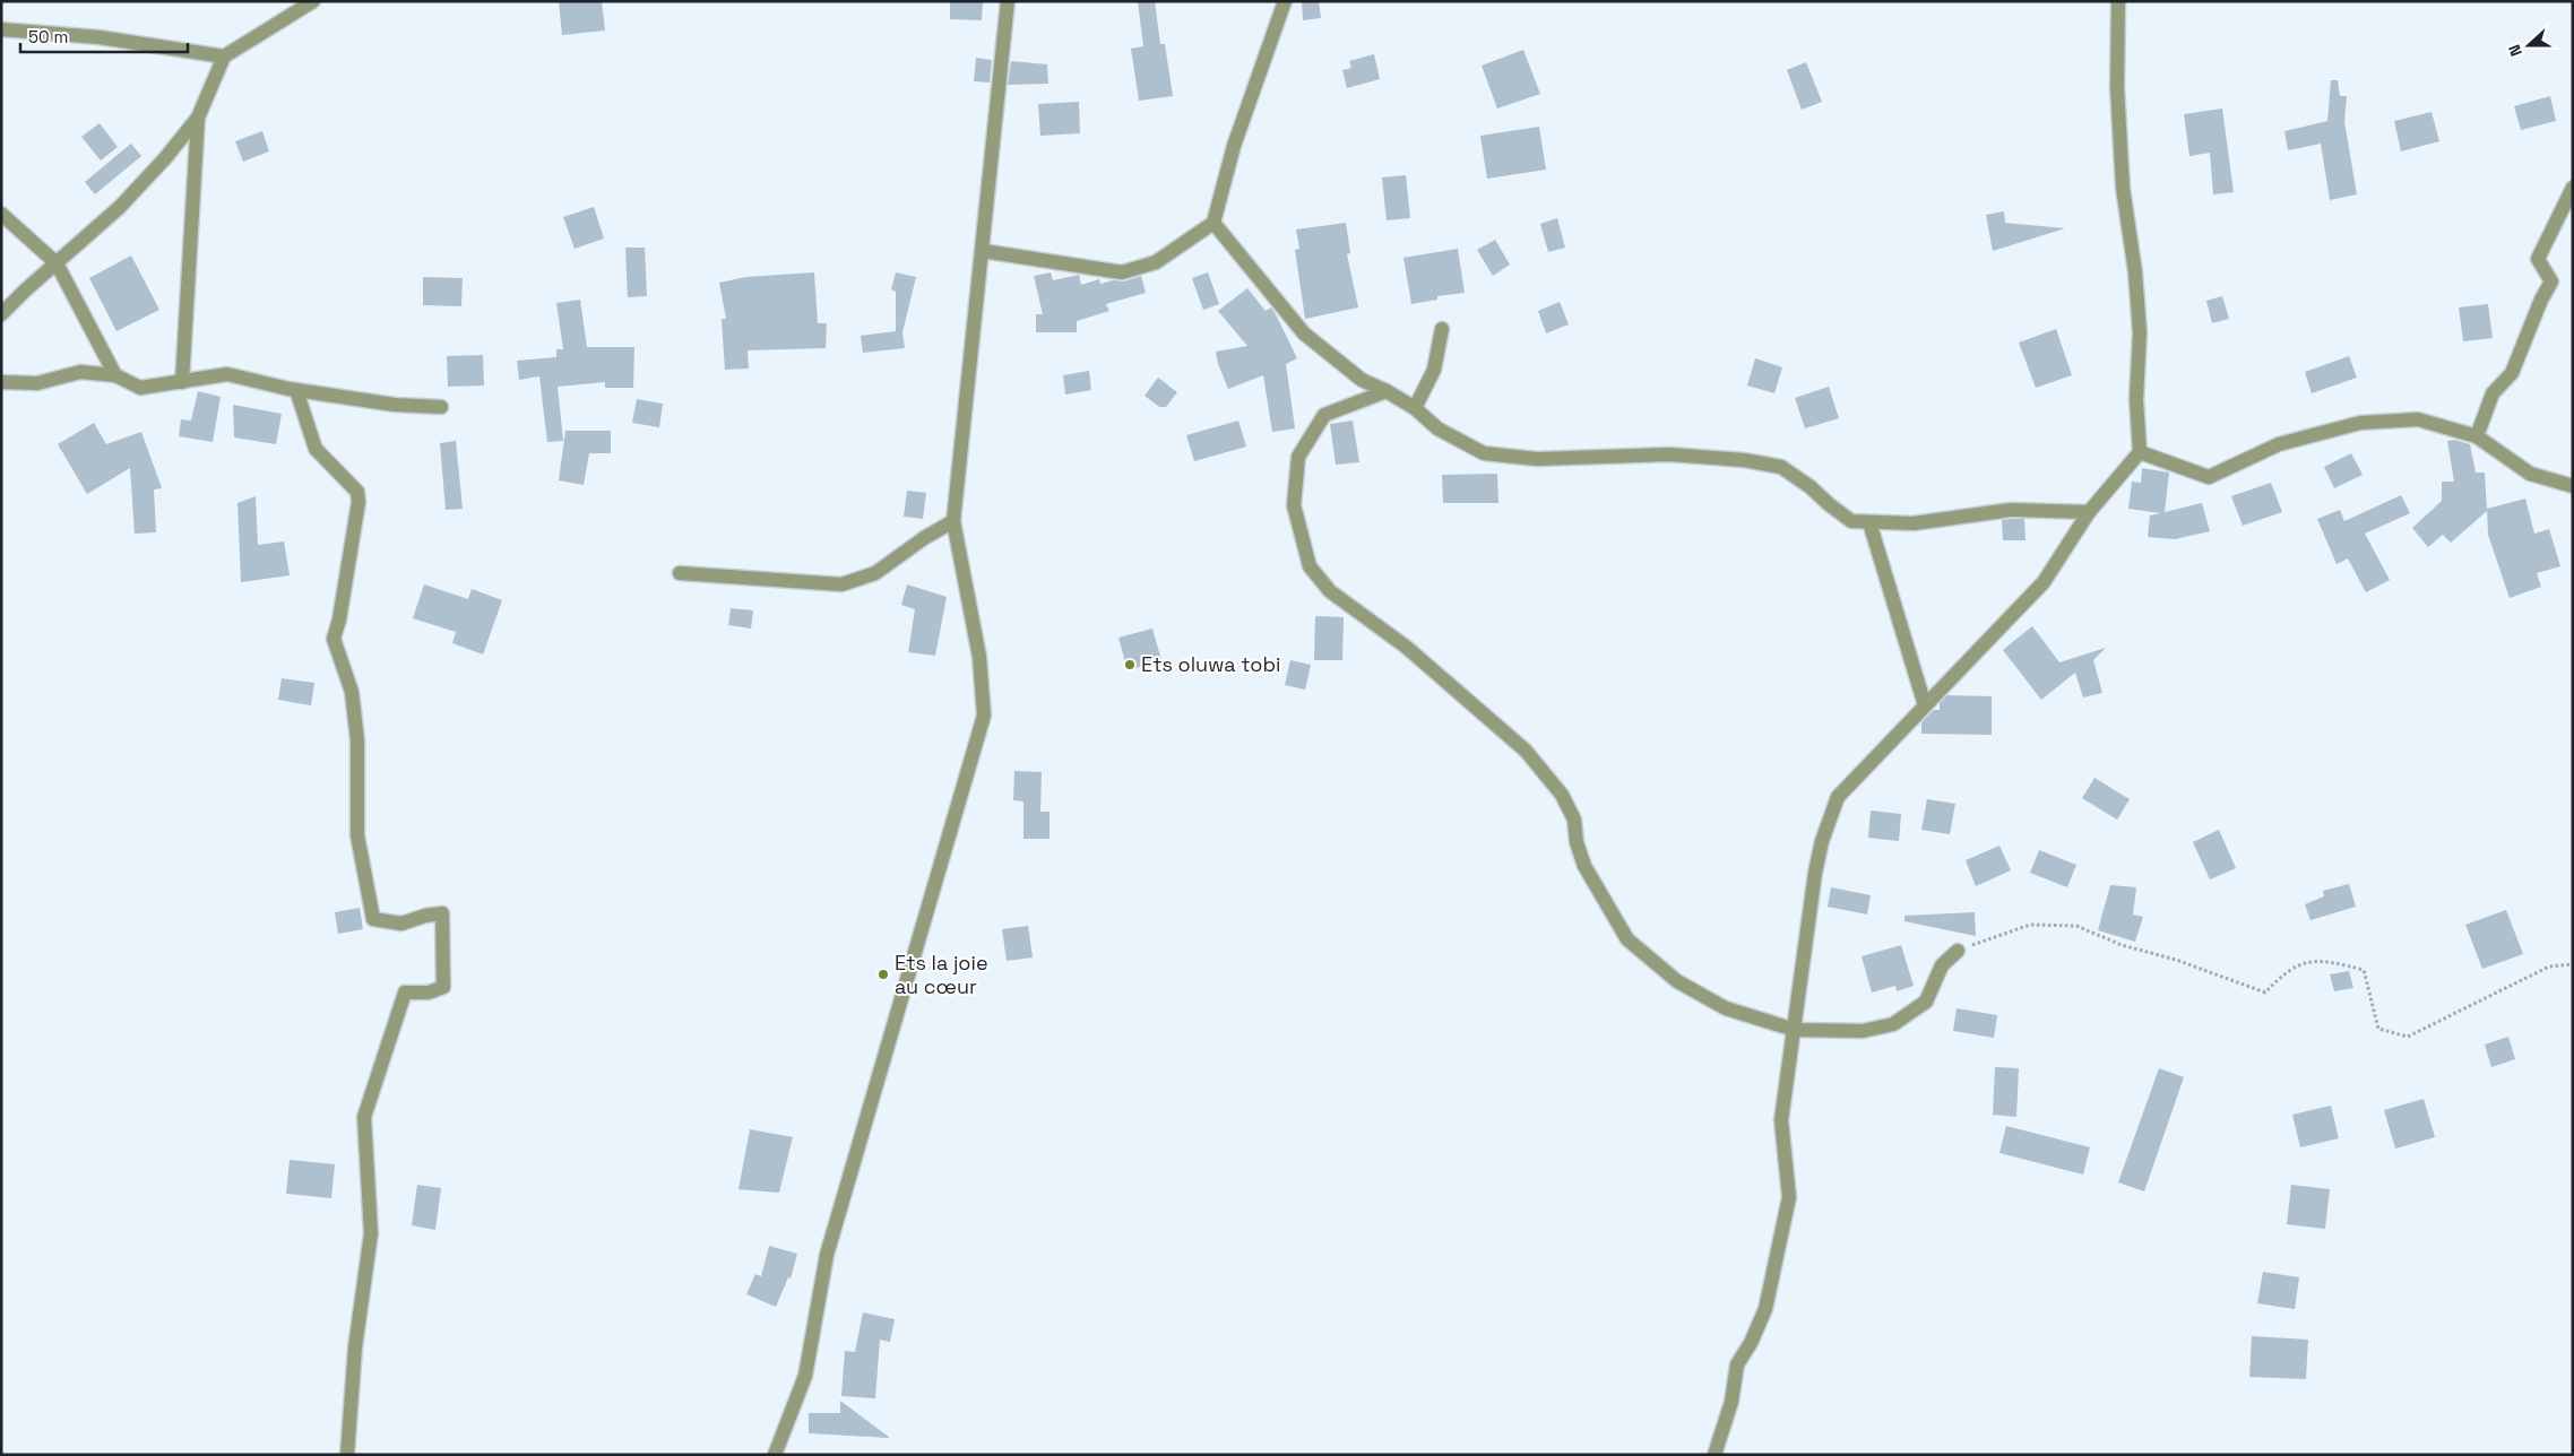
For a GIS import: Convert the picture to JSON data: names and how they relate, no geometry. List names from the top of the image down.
{
  "places": ["Ets oluwa tobi", "Ets la joie au cœur"],
  "scale_bar": "50 m",
  "north": "left"
}
